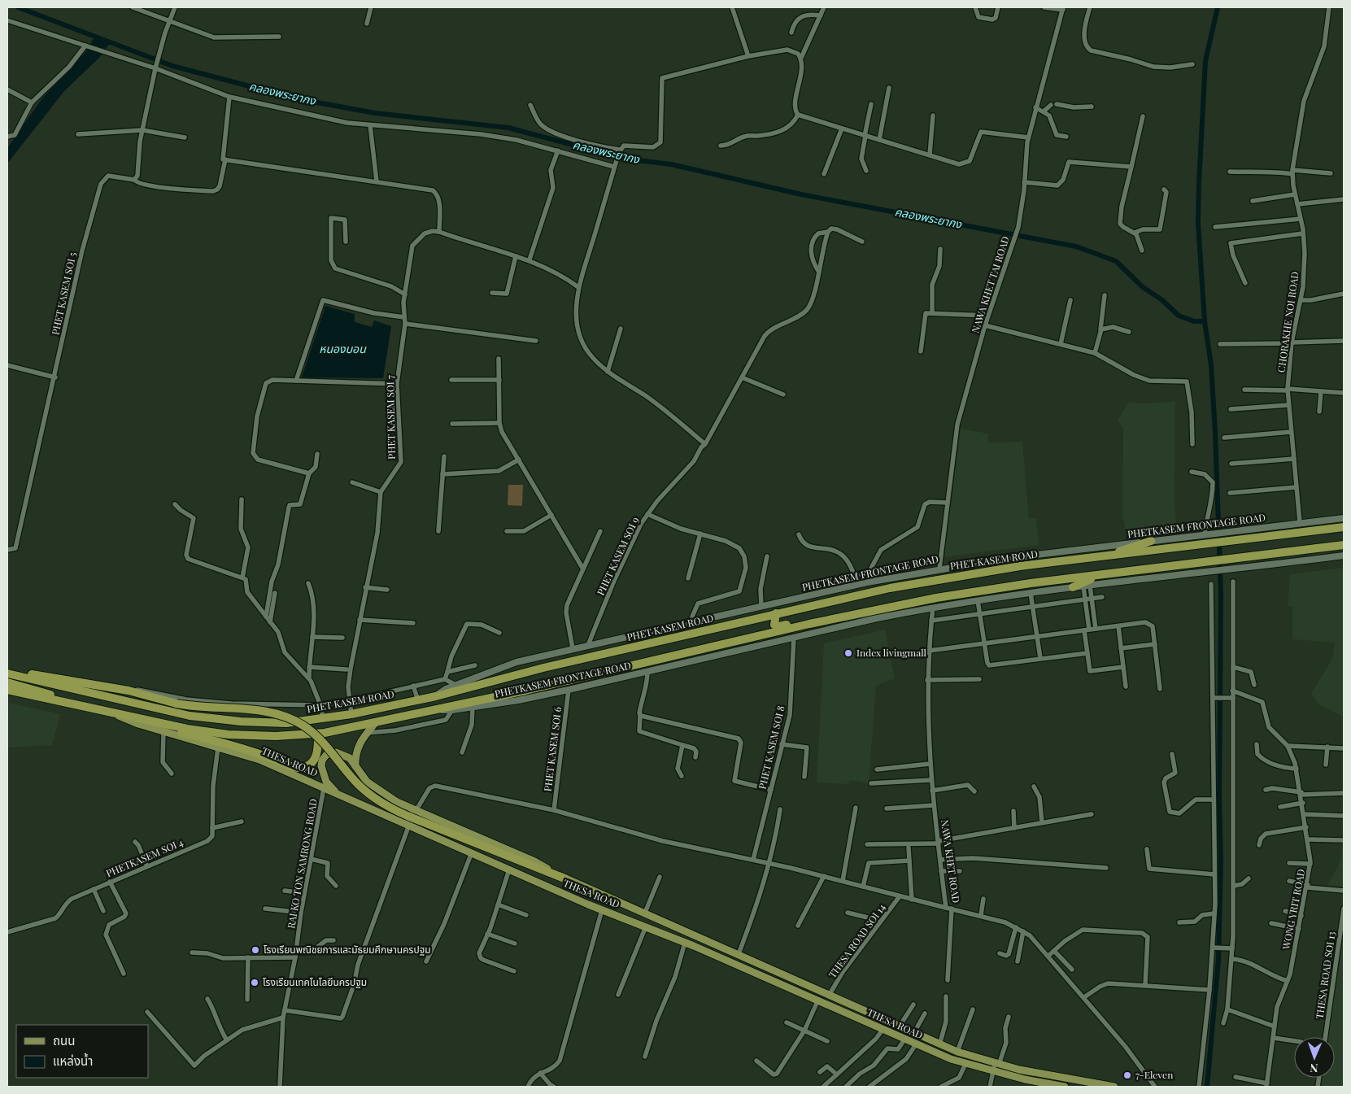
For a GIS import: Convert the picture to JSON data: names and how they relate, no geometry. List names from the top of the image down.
{
  "streets": {
    "highway": ["PHET KASEM ROAD"],
    "main road": ["PHETKASEM FRONTAGE ROAD", "THESA ROAD"],
    "street": [
      "NAWA KHET TAI ROAD",
      "PHET KASEM SOI 5",
      "CHORAKHE NOI ROAD",
      "PHET KASEM SOI 7",
      "PHET KASEM SOI 9",
      "PHET KASEM SOI 8",
      "PHET KASEM SOI 6",
      "PHETKASEM SOI 4",
      "NAWA KHET ROAD",
      "RAI KO TON SAMRONG ROAD",
      "WONG YRIT ROAD",
      "THESA ROAD SOI 14",
      "THESA ROAD SOI 13"
    ]
  },
  "crossings": [
    ["NAWA KHET TAI ROAD", "PHETKASEM FRONTAGE ROAD"],
    ["CHORAKHE NOI ROAD", "PHETKASEM FRONTAGE ROAD"],
    ["PHET KASEM SOI 7", "PHET KASEM ROAD"],
    ["PHETKASEM FRONTAGE ROAD", "PHET KASEM SOI 9"],
    ["PHETKASEM FRONTAGE ROAD", "PHET KASEM ROAD"],
    ["PHETKASEM FRONTAGE ROAD", "PHET KASEM SOI 8"],
    ["PHETKASEM FRONTAGE ROAD", "PHET KASEM SOI 6"],
    ["PHETKASEM FRONTAGE ROAD", "NAWA KHET ROAD"],
    ["THESA ROAD", "RAI KO TON SAMRONG ROAD"],
    ["THESA ROAD", "THESA ROAD SOI 14"]
  ],
  "water": ["คลองพระยากง", "หนองบอน"],
  "places": [
    "Index livingmall",
    "โรงเรียนพณิชยการและมัธยมศึกษานครปฐม",
    "โรงเรียนเทคโนโลยีนครปฐม",
    "7-Eleven"
  ],
  "legend": ["ถนน", "แหล่งน้ำ"],
  "north": "bottom"
}
